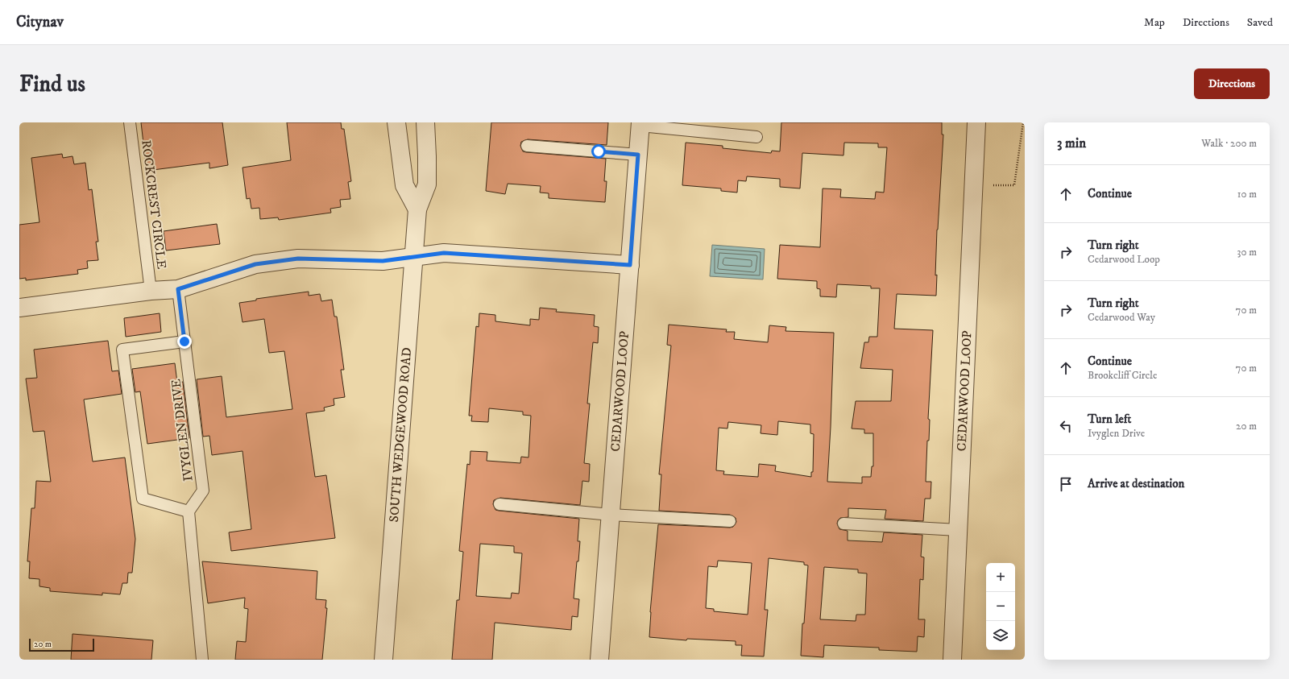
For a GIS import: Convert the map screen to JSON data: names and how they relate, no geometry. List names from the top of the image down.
{
  "streets": {
    "street": ["CEDARWOOD LOOP", "SOUTH WEDGEWOOD ROAD"],
    "lane": ["ROCKCREST CIRCLE", "IVYGLEN DRIVE"]
  },
  "scale_bar": "20 m",
  "page": {
    "header": "Citynav",
    "nav": ["Map", "Directions", "Saved"],
    "buttons": "Directions",
    "title": "Find us",
    "heading": ["3 min", "Walk · 200 m"],
    "list": [
      ["Continue", "10 m"],
      ["Turn right", "Cedarwood Loop", "30 m"],
      ["Turn right", "Cedarwood Way", "70 m"],
      ["Continue", "Brookcliff Circle", "70 m"],
      ["Turn left", "Ivyglen Drive", "20 m"],
      "Arrive at destination"
    ],
    "map_buttons": ["+", "−"],
    "scale": "20 m"
  }
}
